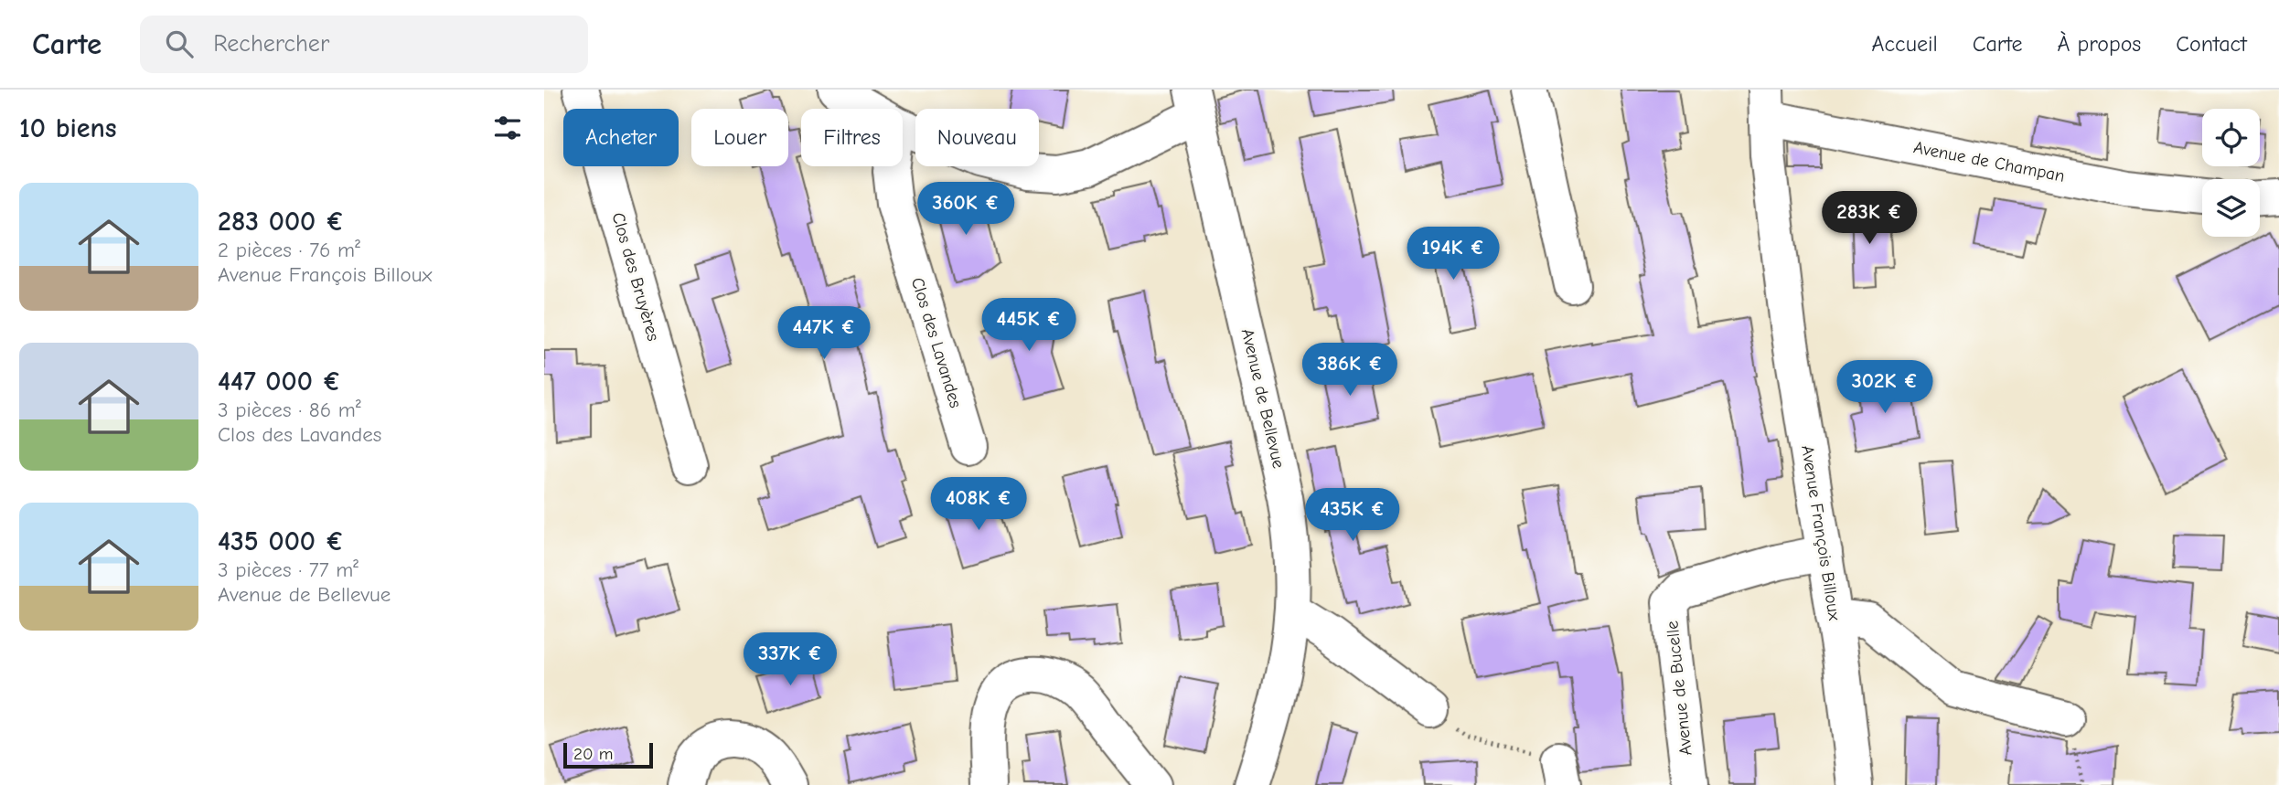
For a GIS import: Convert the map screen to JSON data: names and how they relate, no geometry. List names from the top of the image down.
{
  "streets": {
    "street": [
      "Avenue de Champan",
      "Clos des Bruyères",
      "Clos des Lavandes",
      "Avenue de Bellevue",
      "Avenue François Billoux",
      "Avenue de Bucelle"
    ]
  },
  "crossings": [
    ["Avenue de Champan", "Avenue François Billoux"],
    ["Avenue François Billoux", "Avenue de Bucelle"]
  ],
  "scale_bar": "20 m",
  "page": {
    "header": "Carte",
    "search": "Rechercher",
    "nav": [
      "Accueil",
      "Carte",
      "À propos",
      "Contact"
    ],
    "heading": "10 biens",
    "chip": [
      "Acheter",
      "Louer",
      "Filtres",
      "Nouveau"
    ],
    "list": [
      {
        "name": "283 000 €",
        "note": "2 pièces · 76 m² · Avenue François Billoux"
      },
      {
        "name": "447 000 €",
        "note": "3 pièces · 86 m² · Clos des Lavandes"
      },
      {
        "name": "435 000 €",
        "note": "3 pièces · 77 m² · Avenue de Bellevue"
      }
    ],
    "price": [
      "360K €",
      "283K €",
      "194K €",
      "445K €",
      "447K €",
      "386K €",
      "302K €",
      "408K €",
      "435K €",
      "337K €"
    ],
    "scale": "20 m"
  }
}
